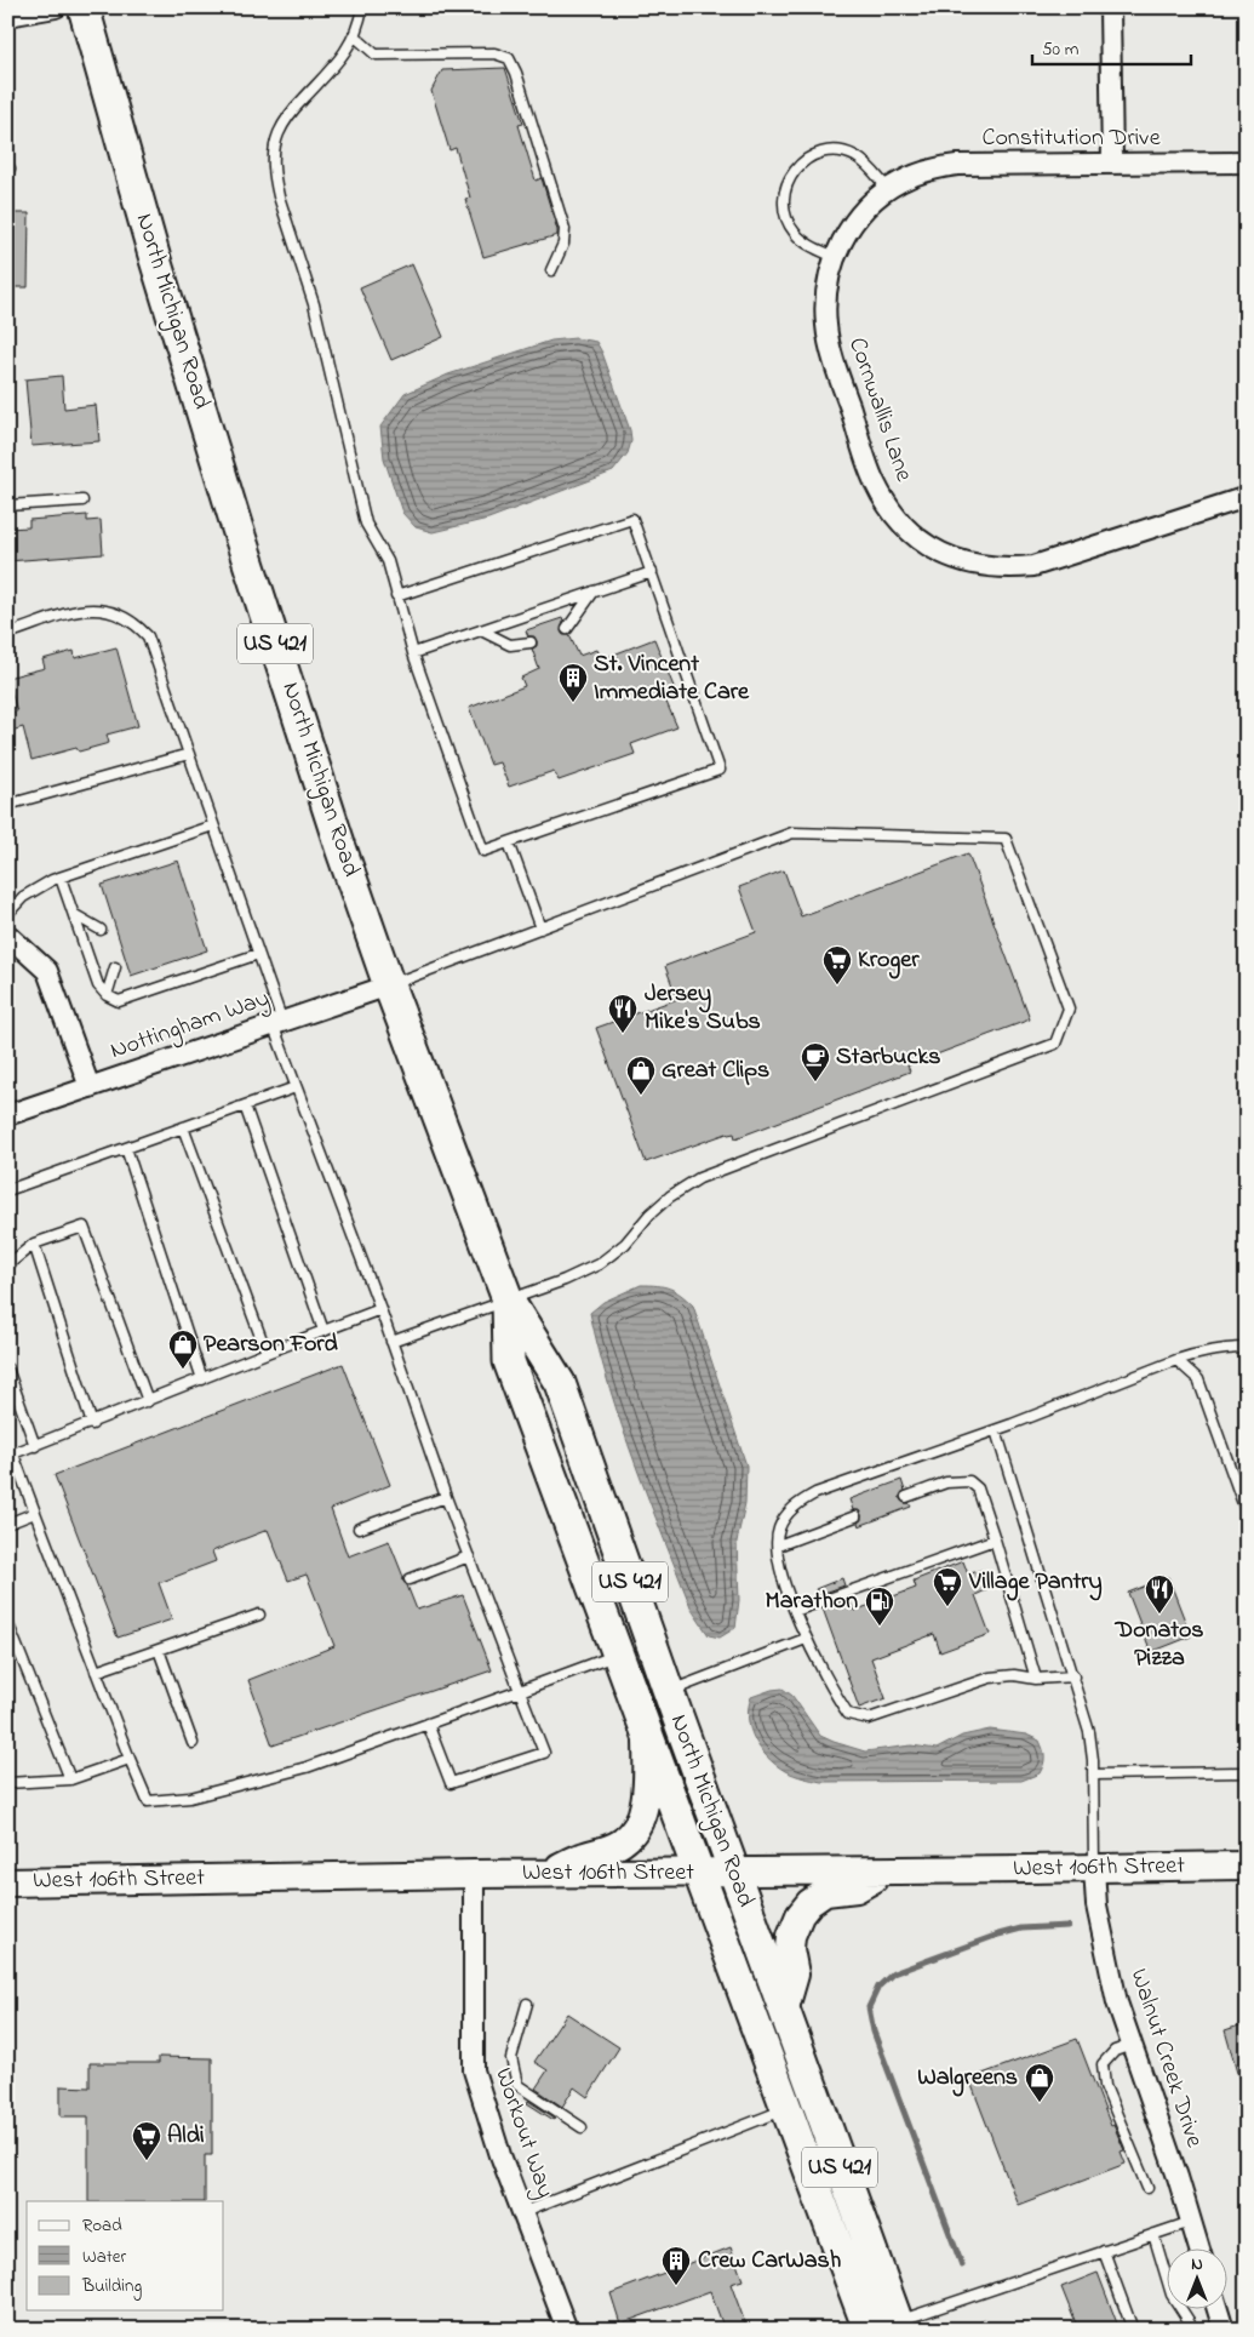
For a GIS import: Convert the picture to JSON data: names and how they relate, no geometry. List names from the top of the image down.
{
  "streets": {
    "main road": ["North Michigan Road", "US 421"],
    "street": [
      "Constitution Drive",
      "Cornwallis Lane",
      "Nottingham Way",
      "West 106th Street",
      "Walnut Creek Drive",
      "Workout Way"
    ]
  },
  "crossings": [
    ["Constitution Drive", "Cornwallis Lane"],
    ["North Michigan Road", "Nottingham Way"],
    ["North Michigan Road", "West 106th Street"],
    ["West 106th Street", "Walnut Creek Drive"],
    ["West 106th Street", "Workout Way"]
  ],
  "places": {
    "building": ["St. Vincent Immediate Care", "Crew CarWash"],
    "supermarket": ["Kroger", "Village Pantry", "Aldi"],
    "restaurant": ["Jersey Mike's Subs", "Donatos Pizza"],
    "cafe": ["Starbucks"],
    "shop": ["Great Clips", "Pearson Ford", "Walgreens"],
    "fuel station": ["Marathon"]
  },
  "legend": ["Road", "Water", "Building"],
  "scale_bar": "50 m",
  "north": "top"
}
